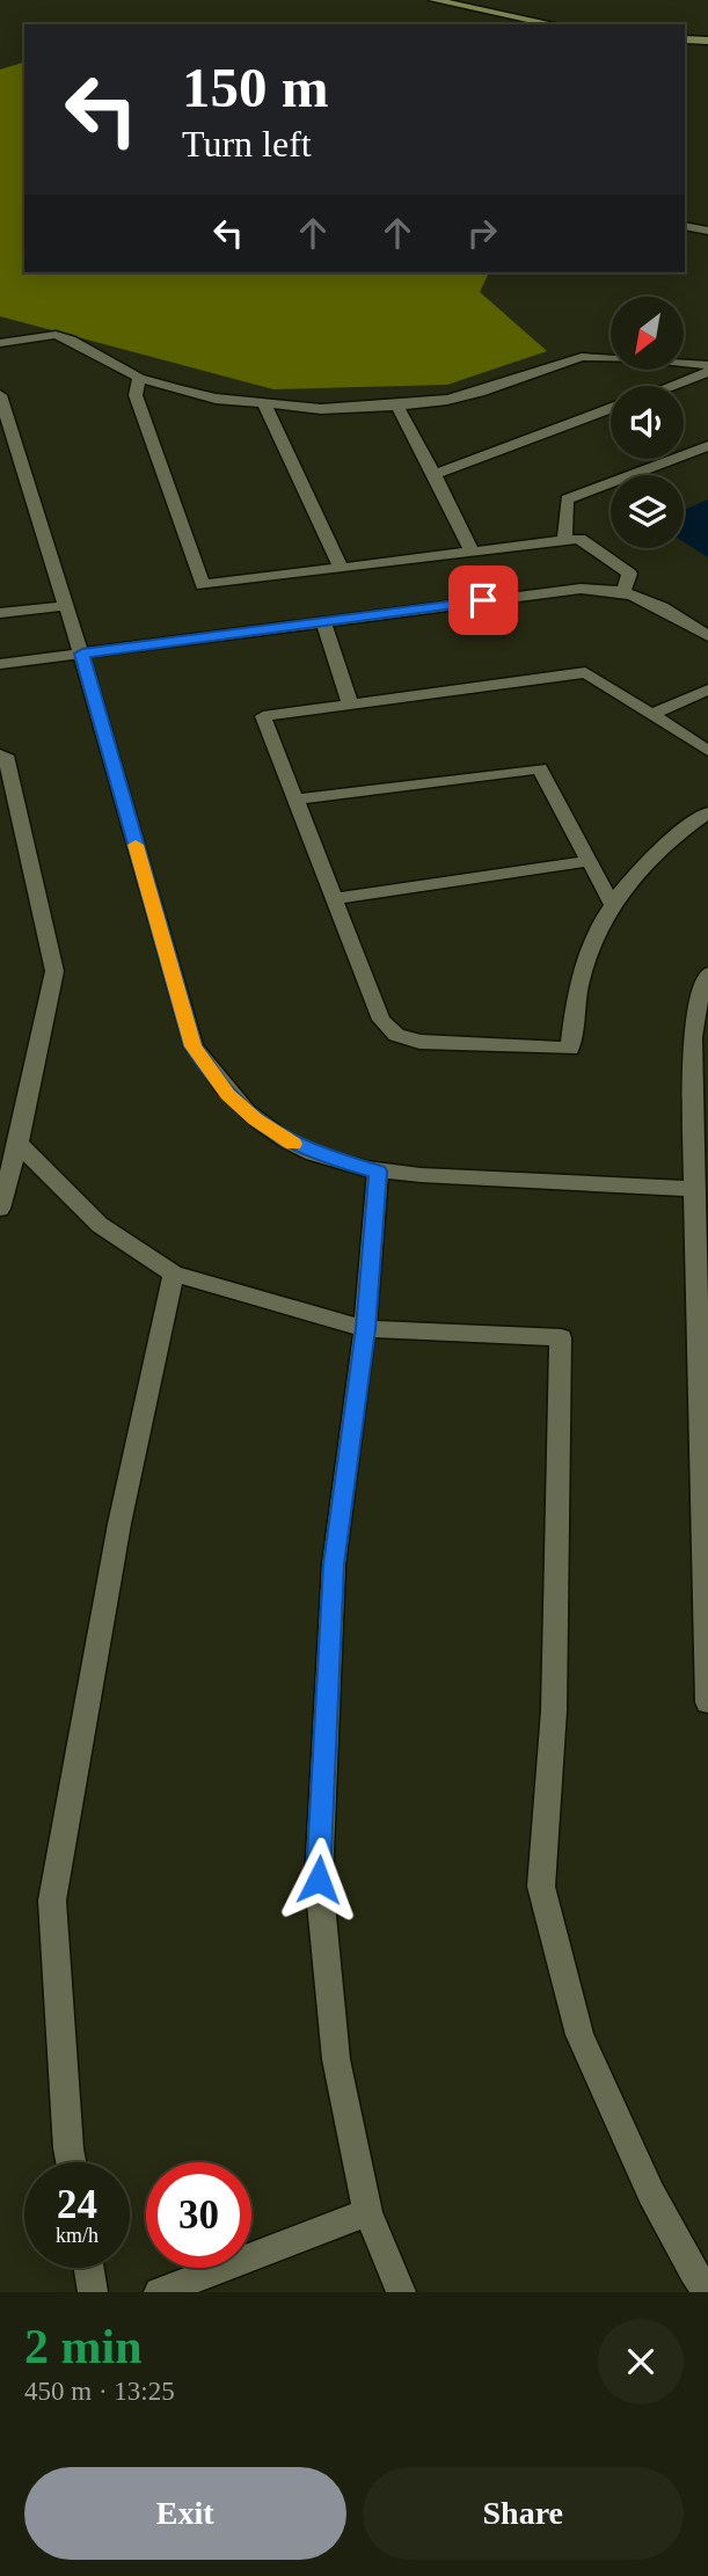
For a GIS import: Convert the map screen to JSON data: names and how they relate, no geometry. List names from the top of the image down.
{
  "north": "bottom left",
  "page": {
    "turn": ["150 m", "Turn left"],
    "speed": "24 km/h",
    "limit": "30",
    "heading": ["2 min", "450 m · 13:25"],
    "buttons": ["Exit", "Share"]
  }
}
